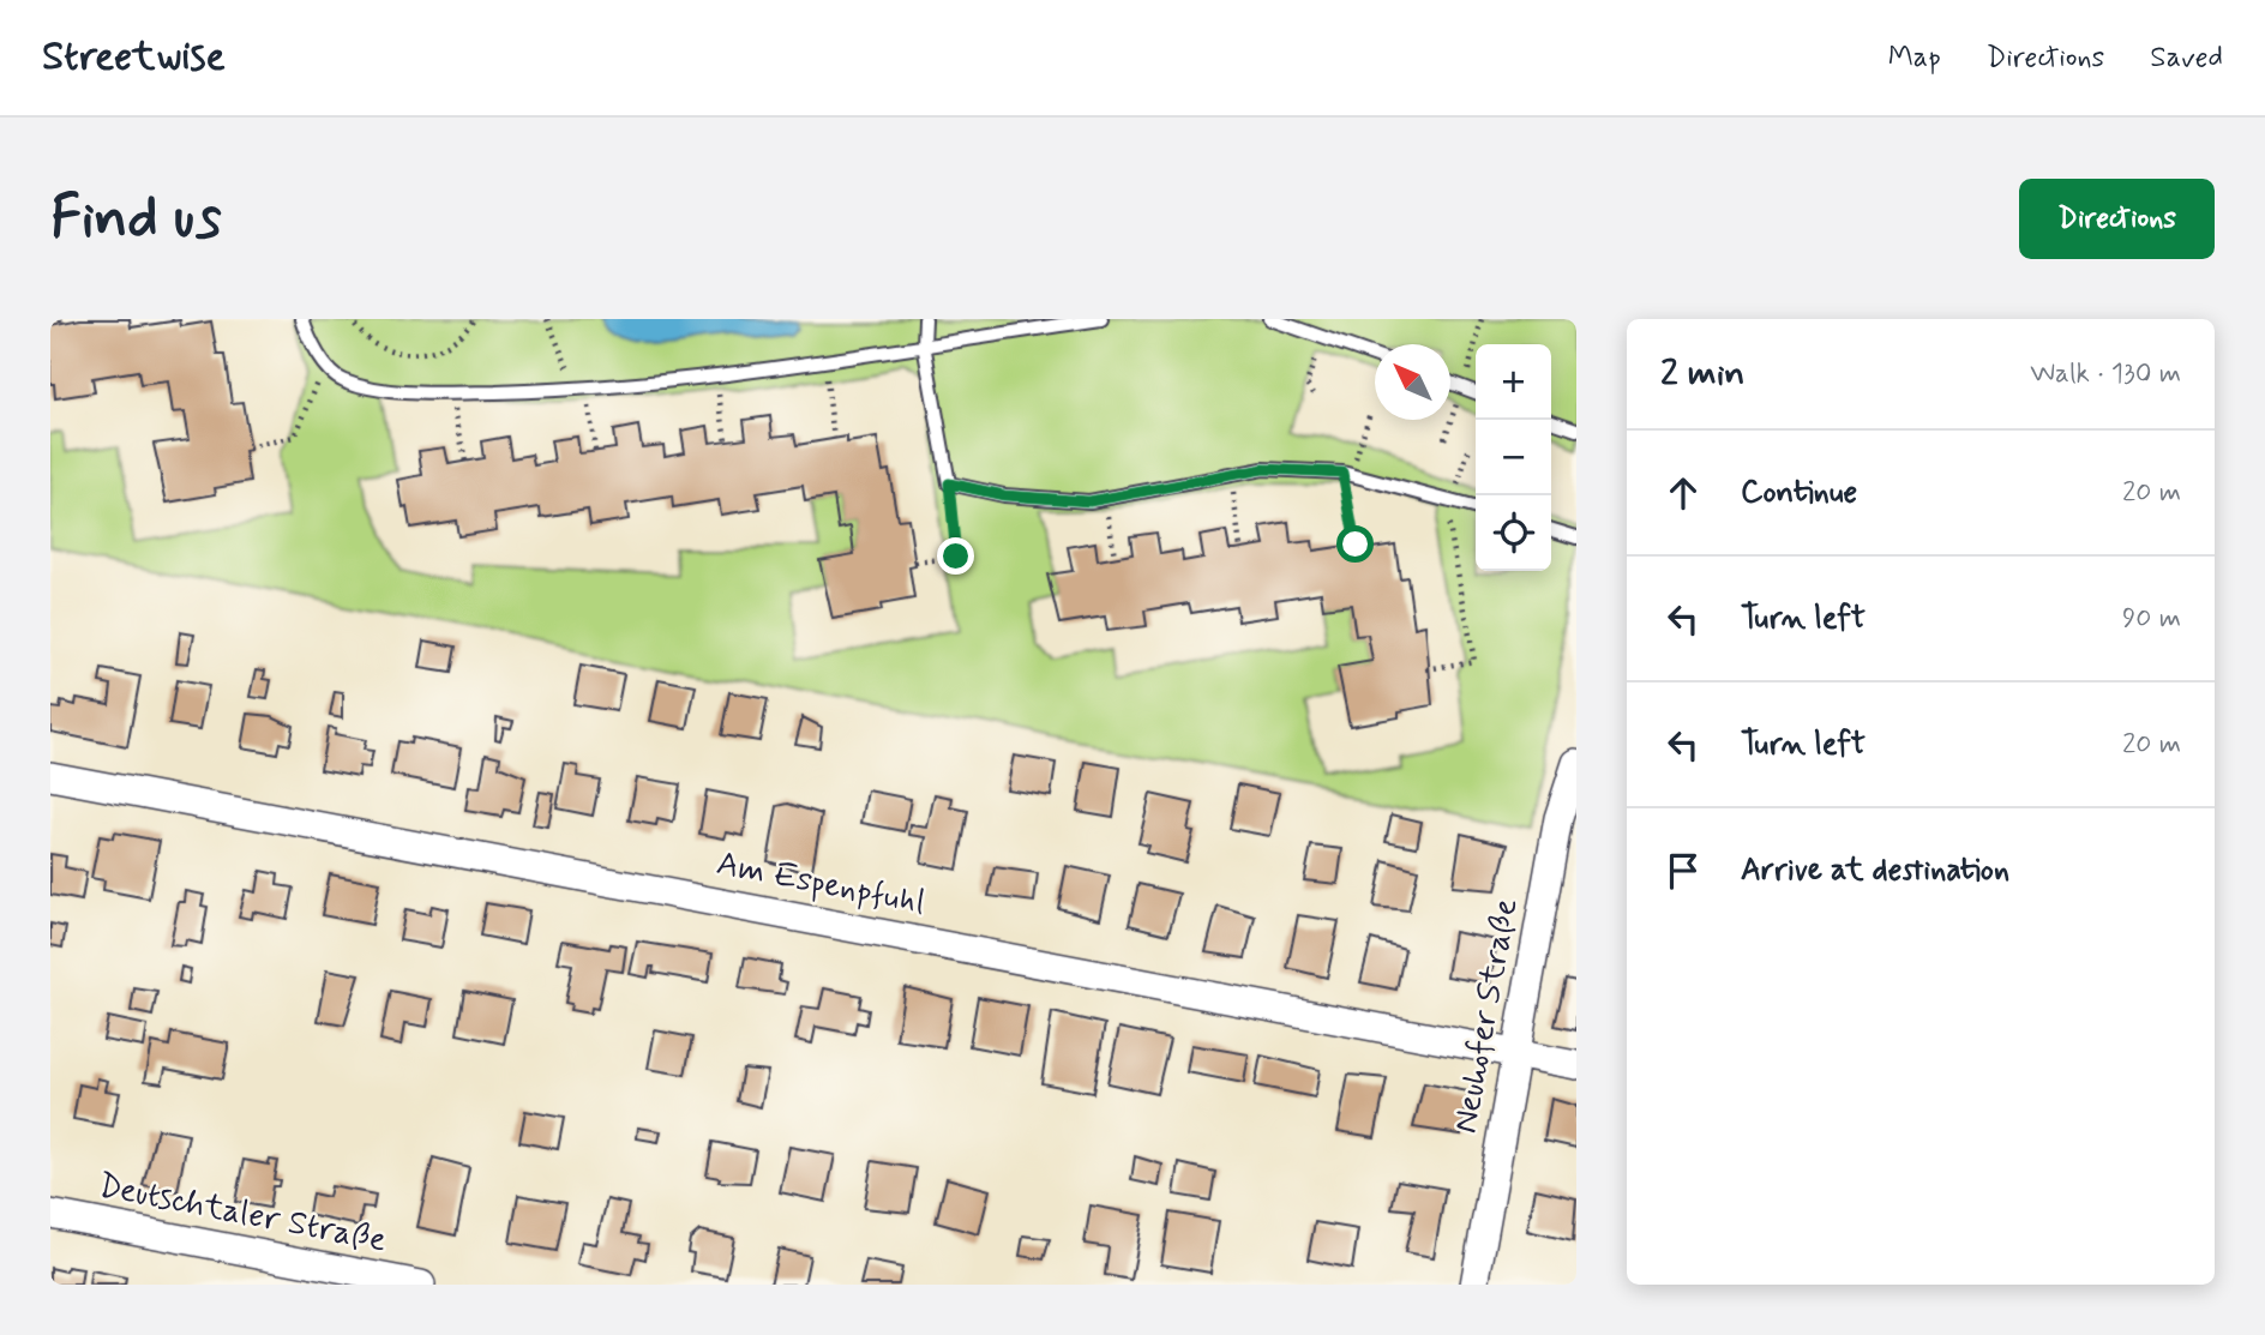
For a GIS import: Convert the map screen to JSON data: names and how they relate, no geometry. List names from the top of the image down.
{
  "streets": {
    "street": ["Am Espenpfuhl", "Neuhofer Straße", "Deutschtaler Straße"]
  },
  "crossings": [
    ["Am Espenpfuhl", "Neuhofer Straße"]
  ],
  "north": "top left",
  "page": {
    "header": "Streetwise",
    "nav": ["Map", "Directions", "Saved"],
    "buttons": "Directions",
    "title": "Find us",
    "heading": ["2 min", "Walk · 130 m"],
    "map_buttons": ["+", "−"],
    "list": [
      ["Continue", "20 m"],
      ["Turn left", "90 m"],
      ["Turn left", "20 m"],
      "Arrive at destination"
    ]
  }
}
